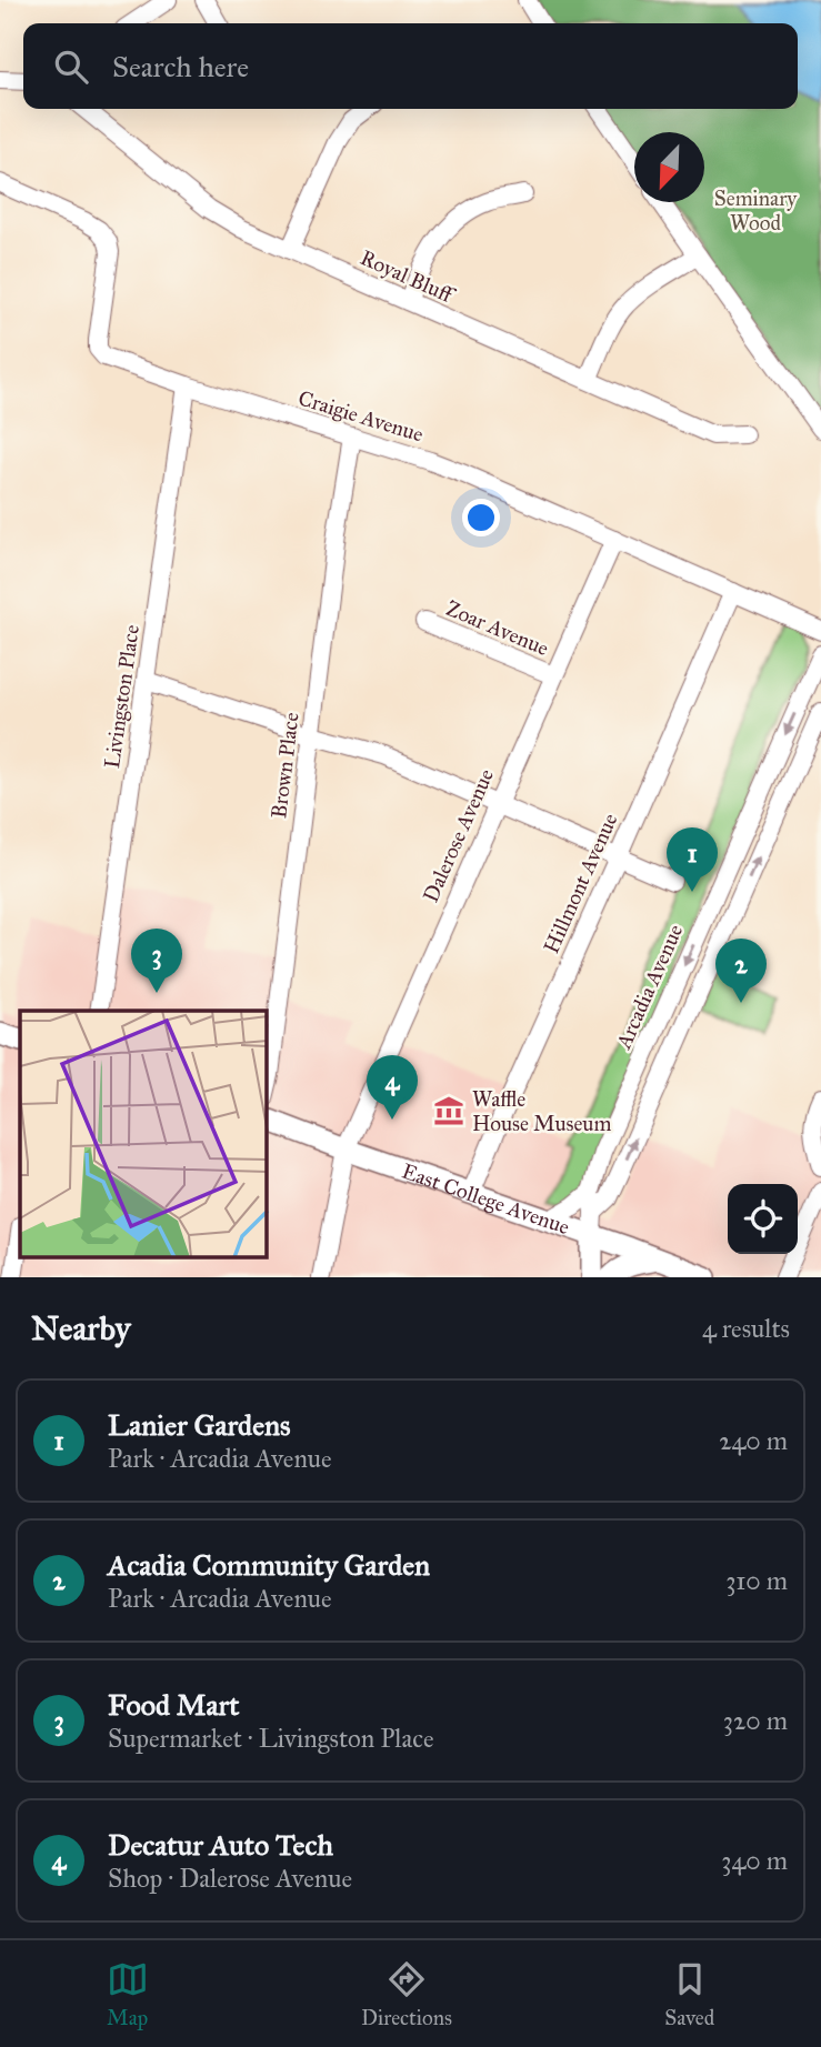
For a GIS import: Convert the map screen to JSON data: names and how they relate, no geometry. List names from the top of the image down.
{
  "streets": {
    "main road": ["East College Avenue"],
    "street": [
      "Royal Bluff",
      "Craigie Avenue",
      "Zoar Avenue",
      "Livingston Place",
      "Brown Place",
      "Dalerose Avenue",
      "Hillmont Avenue",
      "Arcadia Avenue"
    ]
  },
  "crossings": [
    ["Craigie Avenue", "Livingston Place"],
    ["Craigie Avenue", "Brown Place"],
    ["Craigie Avenue", "Dalerose Avenue"],
    ["Craigie Avenue", "Hillmont Avenue"],
    ["Zoar Avenue", "Dalerose Avenue"],
    ["Dalerose Avenue", "East College Avenue"],
    ["Hillmont Avenue", "East College Avenue"],
    ["Arcadia Avenue", "East College Avenue"]
  ],
  "parks": ["Seminary Wood"],
  "places": {
    "museum": ["Waffle House Museum"]
  },
  "north": "bottom left",
  "page": {
    "search": "Search here",
    "pins": [
      "1",
      "3",
      "2",
      "4"
    ],
    "heading": ["Nearby", "4 results"],
    "list": [
      {
        "mark": "1",
        "name": "Lanier Gardens",
        "note": "Park · Arcadia Avenue",
        "value": "240 m"
      },
      {
        "mark": "2",
        "name": "Acadia Community Garden",
        "note": "Park · Arcadia Avenue",
        "value": "310 m"
      },
      {
        "mark": "3",
        "name": "Food Mart",
        "note": "Supermarket · Livingston Place",
        "value": "320 m"
      },
      {
        "mark": "4",
        "name": "Decatur Auto Tech",
        "note": "Shop · Dalerose Avenue",
        "value": "340 m"
      }
    ],
    "nav": ["Map", "Directions", "Saved"]
  }
}
